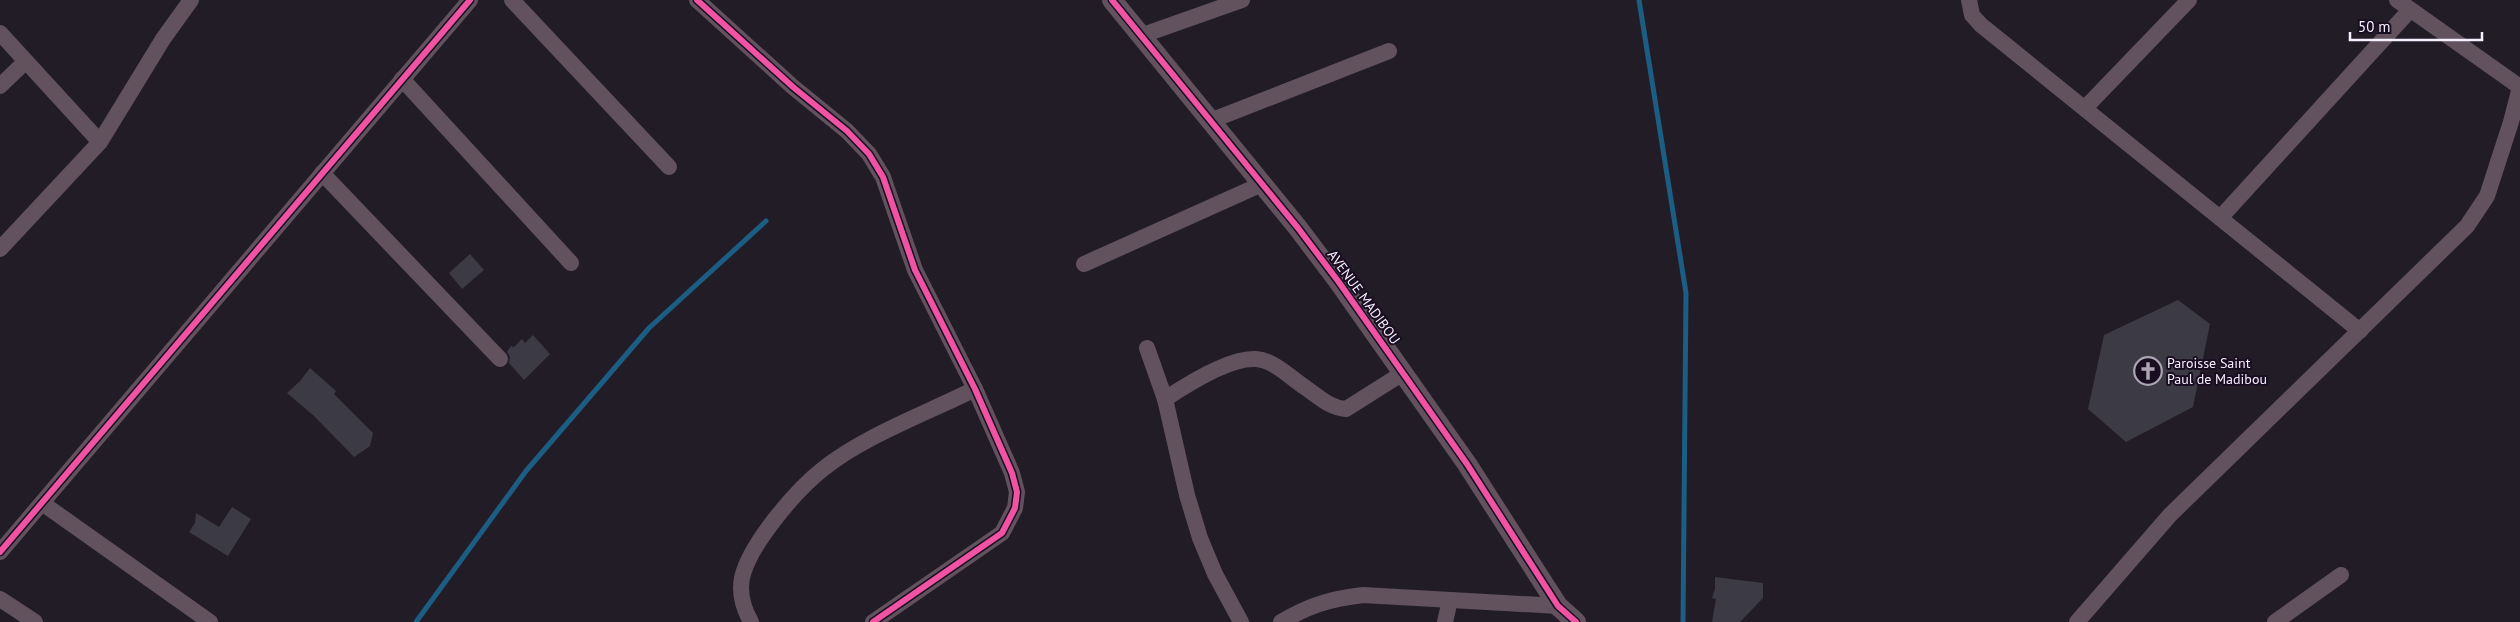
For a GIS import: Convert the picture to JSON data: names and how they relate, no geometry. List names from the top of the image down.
{
  "streets": {
    "street": ["AVENUE MADIBOU"]
  },
  "places": {
    "church": ["Paroisse Saint Paul de Madibou"]
  },
  "scale_bar": "50 m"
}
